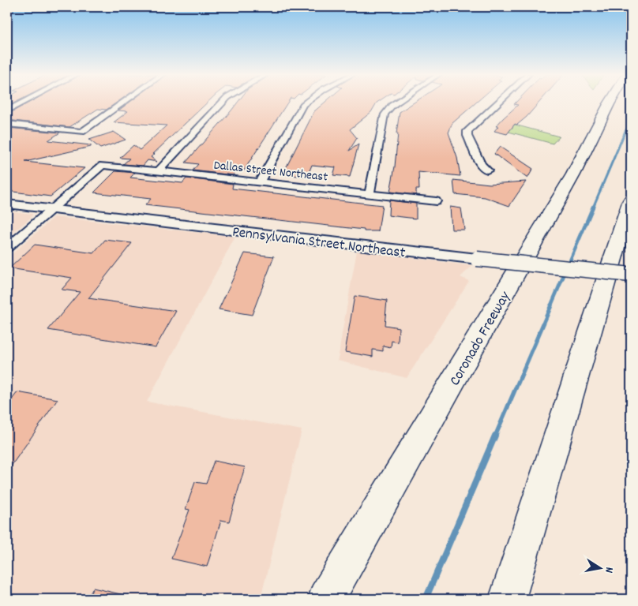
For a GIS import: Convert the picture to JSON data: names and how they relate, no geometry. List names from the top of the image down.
{
  "streets": {
    "highway": ["Coronado Freeway"],
    "street": ["Dallas Street Northeast", "Pennsylvania Street Northeast"]
  },
  "crossings": [
    ["Dallas Street Northeast", "Pennsylvania Street Northeast"]
  ],
  "north": "right"
}
